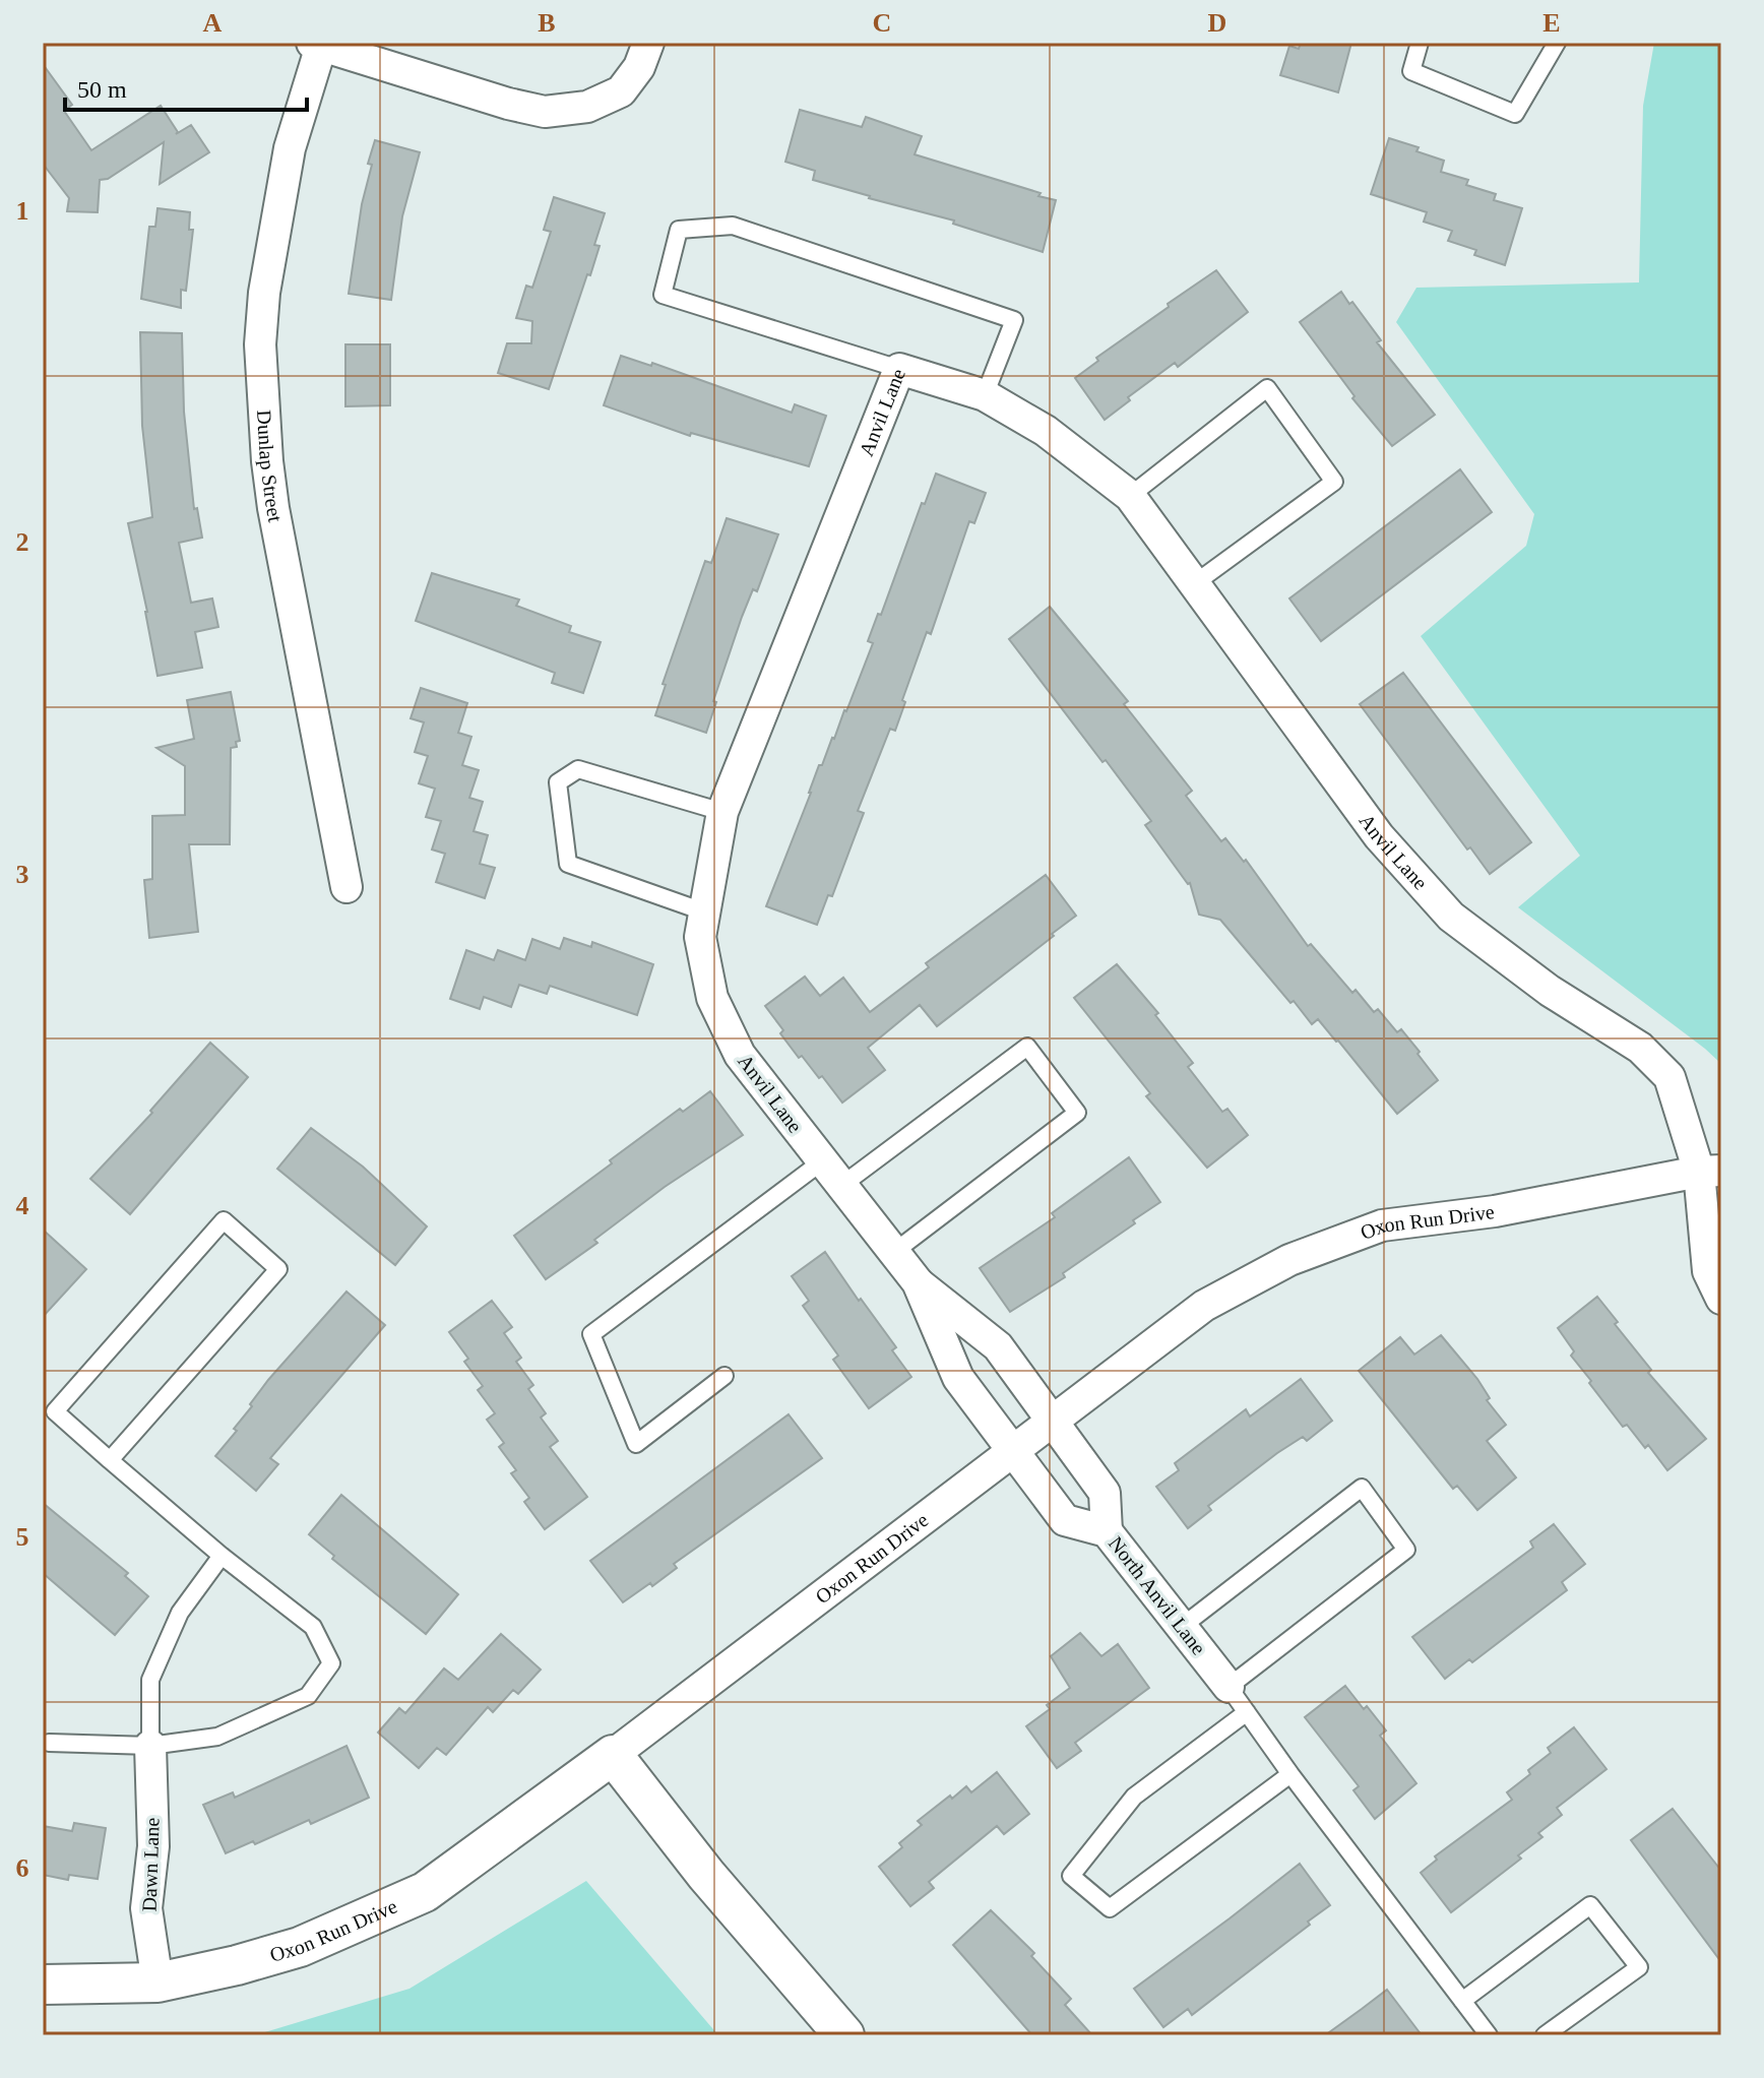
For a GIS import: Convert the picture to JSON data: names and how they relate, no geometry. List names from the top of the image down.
{
  "streets": {
    "street": [
      "Anvil Lane",
      "Dunlap Street",
      "Oxon Run Drive",
      "North Anvil Lane",
      "Dawn Lane"
    ]
  },
  "crossings": [
    ["Anvil Lane", "Oxon Run Drive"],
    ["Anvil Lane", "North Anvil Lane"],
    ["Oxon Run Drive", "North Anvil Lane"],
    ["Oxon Run Drive", "Dawn Lane"]
  ],
  "scale_bar": "50 m",
  "grid": {
    "columns": [
      "A",
      "B",
      "C",
      "D",
      "E"
    ],
    "rows": [
      "1",
      "2",
      "3",
      "4",
      "5",
      "6"
    ]
  }
}
